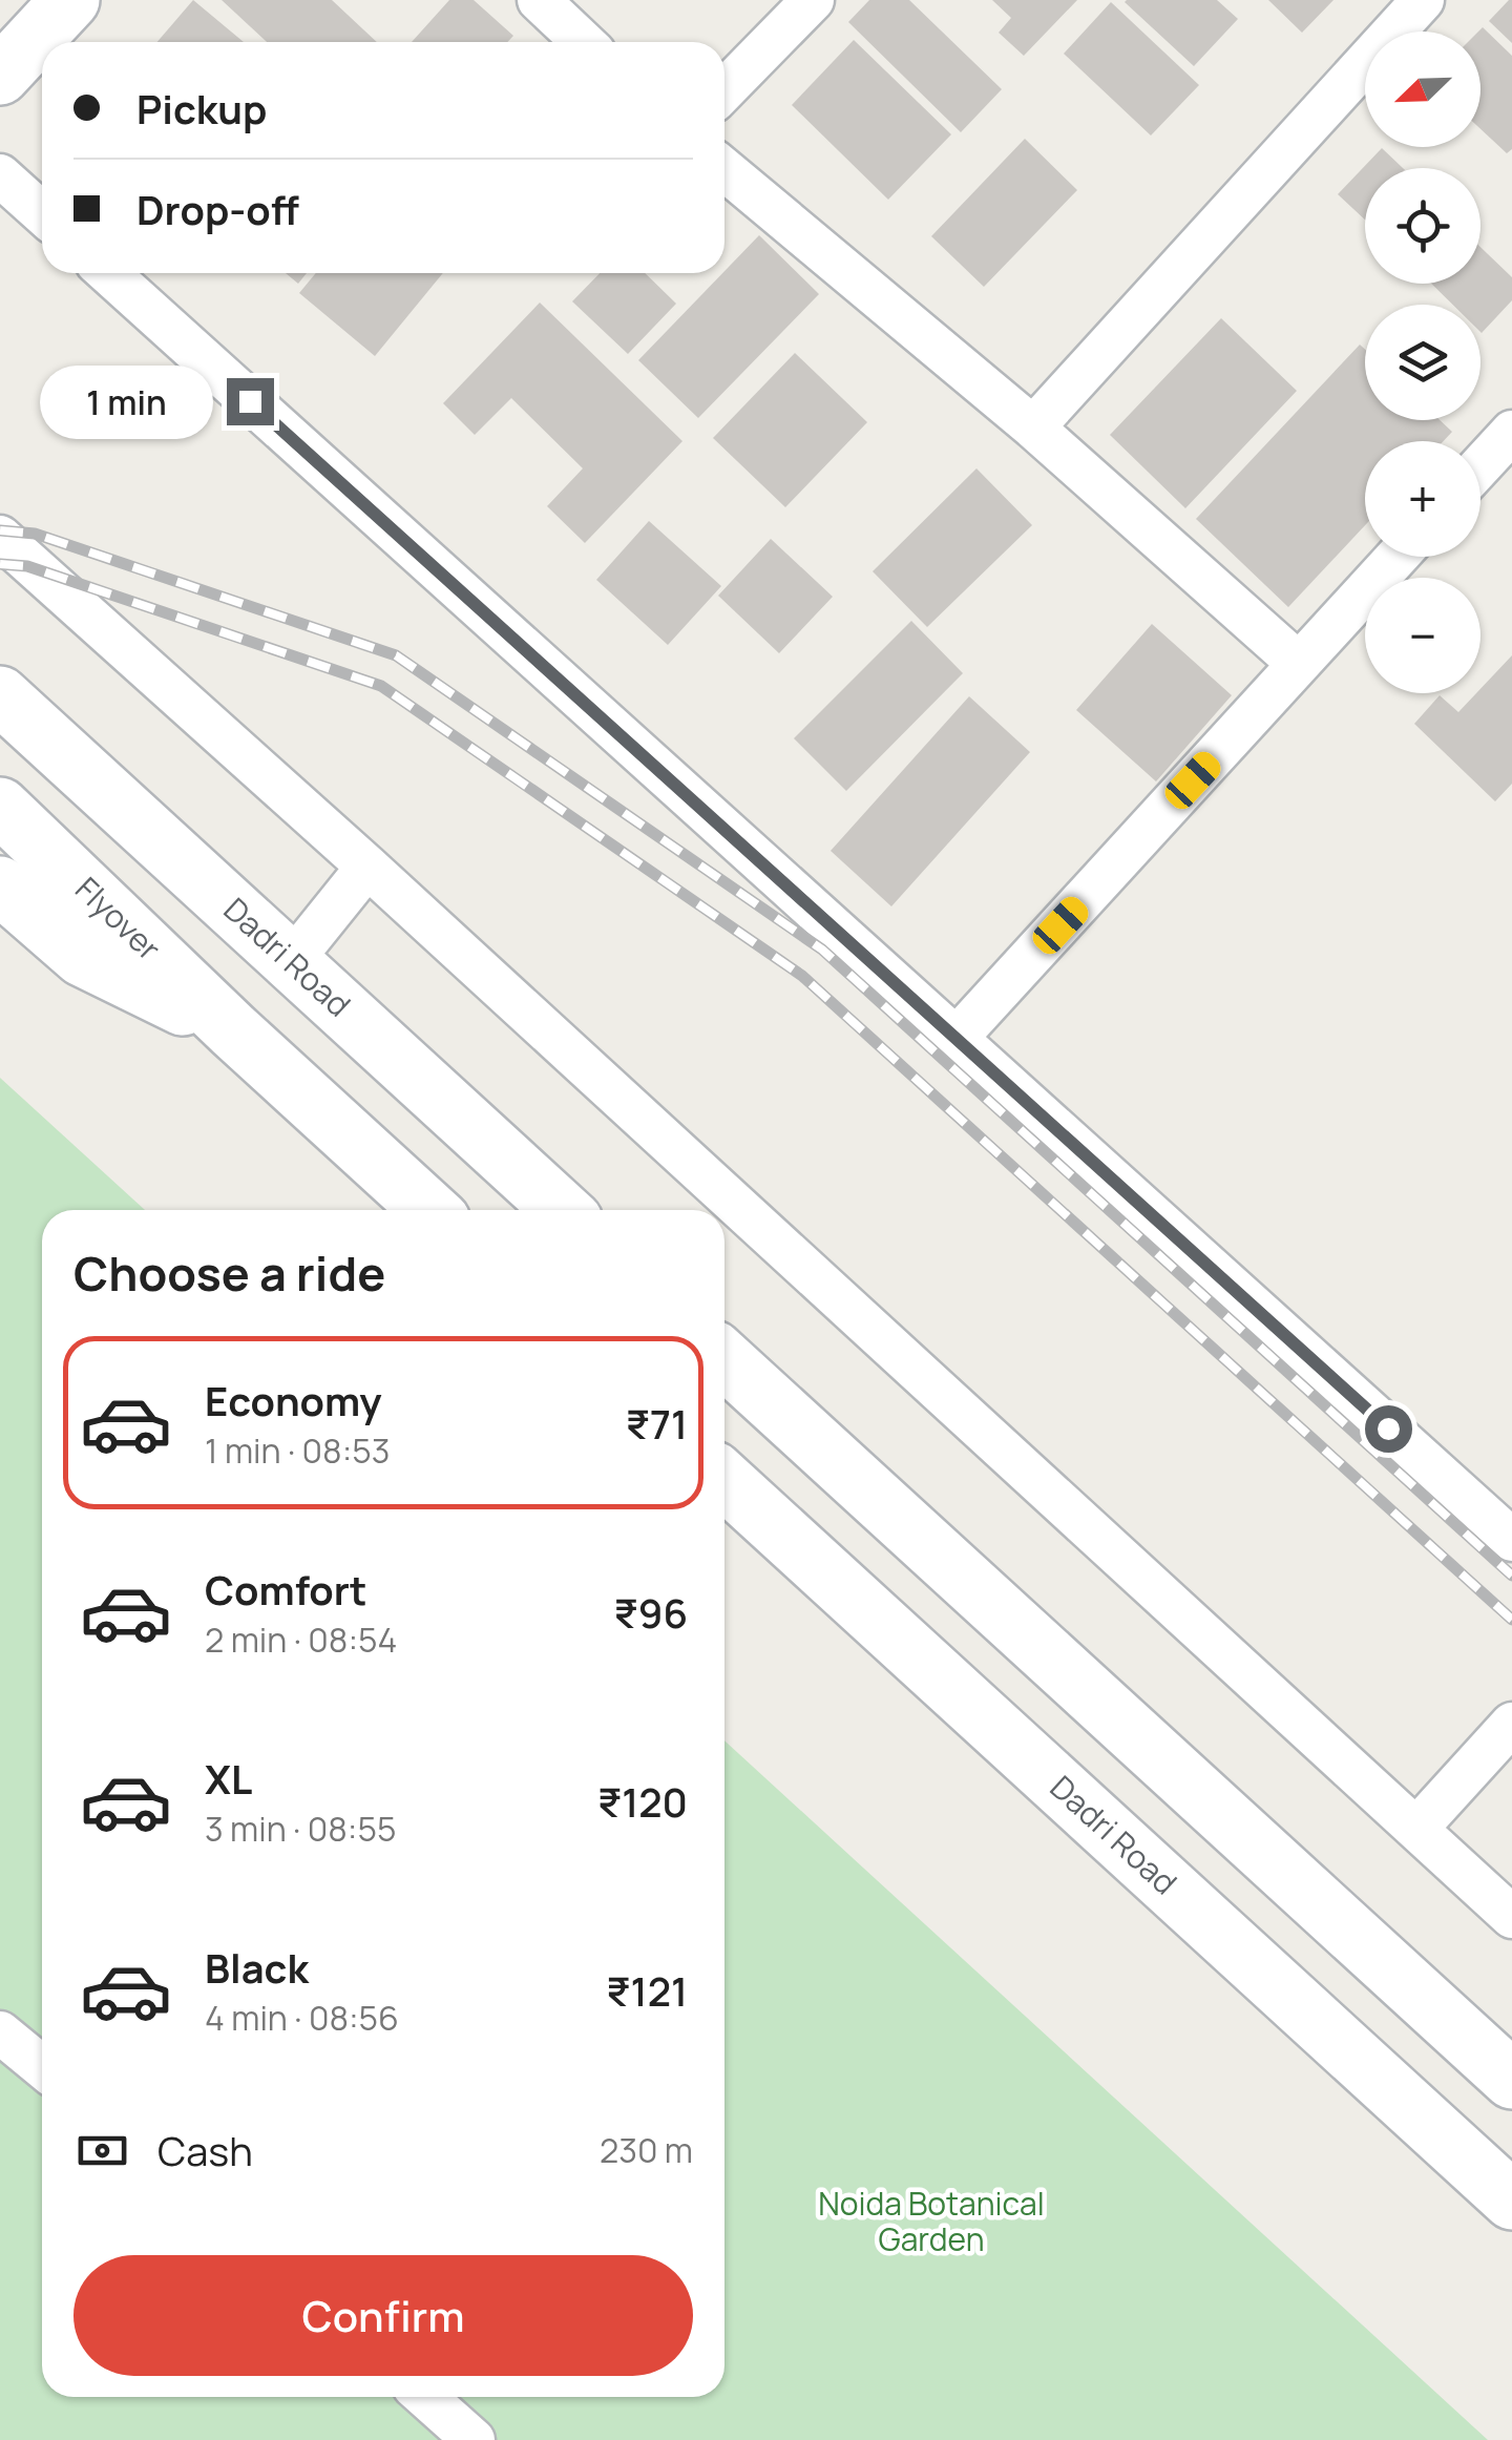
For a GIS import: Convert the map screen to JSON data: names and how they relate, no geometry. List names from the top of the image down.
{
  "streets": {
    "main road": ["Flyover", "Dadri Road"]
  },
  "parks": ["Noida Botanical Garden"],
  "north": "bottom left",
  "page": {
    "map_buttons": ["+", "−"],
    "banner": ["Pickup", "Drop-off"],
    "bubble": "1 min",
    "heading": "Choose a ride",
    "list": [
      {
        "name": "Economy",
        "note": "1 min · 08:53",
        "value": "₹71"
      },
      {
        "name": "Comfort",
        "note": "2 min · 08:54",
        "value": "₹96"
      },
      {
        "name": "XL",
        "note": "3 min · 08:55",
        "value": "₹120"
      },
      {
        "name": "Black",
        "note": "4 min · 08:56",
        "value": "₹121"
      }
    ],
    "pay": ["Cash", "230 m"],
    "buttons": "Confirm"
  }
}
